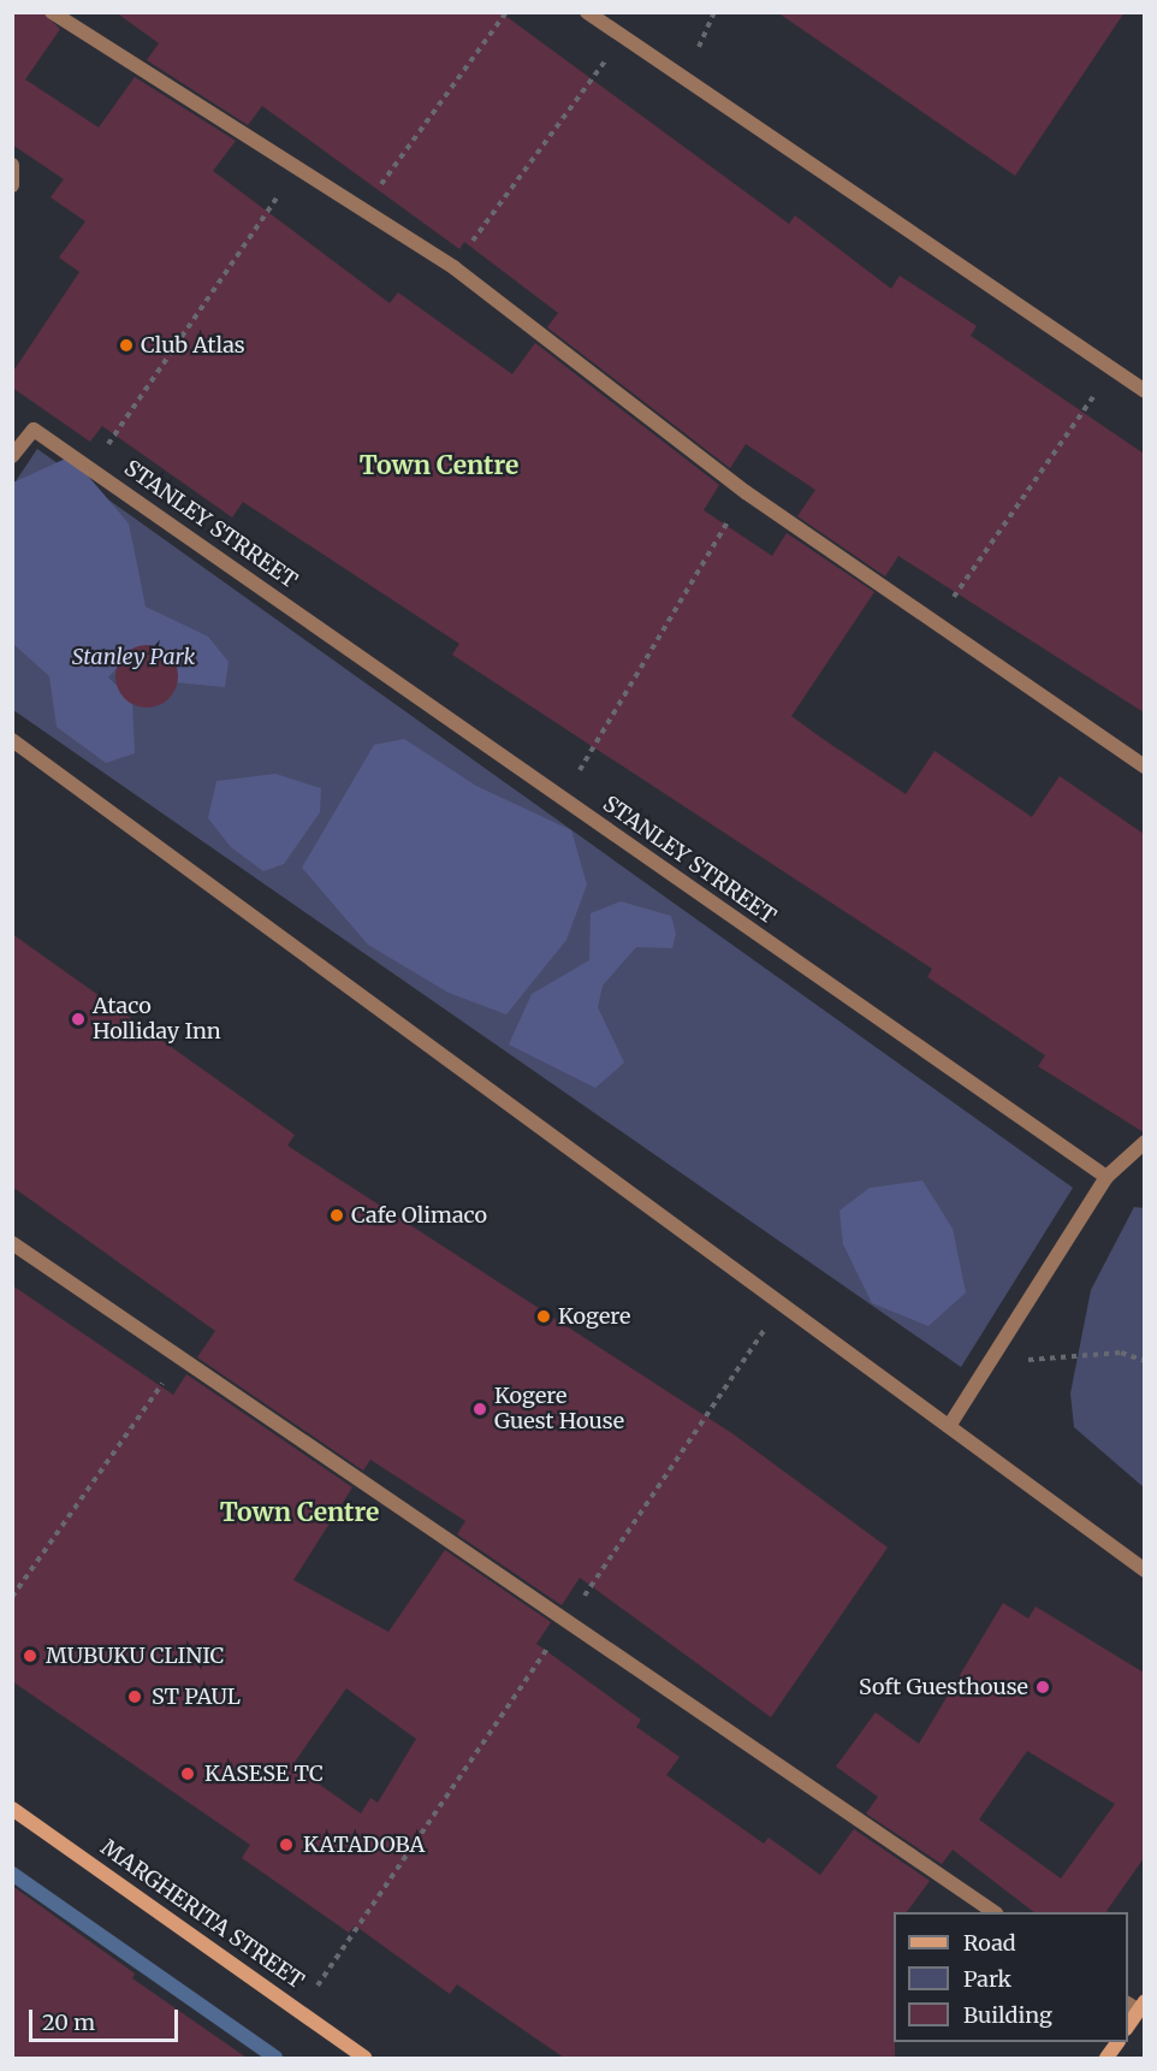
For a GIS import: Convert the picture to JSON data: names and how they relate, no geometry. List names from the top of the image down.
{
  "streets": {
    "street": ["STANLEY STRREET", "MARGHERITA STREET"]
  },
  "districts": ["Town Centre", "Town Centre"],
  "parks": ["Stanley Park"],
  "places": [
    "Club Atlas",
    "Ataco Holliday Inn",
    "Cafe Olimaco",
    "Kogere",
    "Kogere Guest House",
    "MUBUKU CLINIC",
    "Soft Guesthouse",
    "ST PAUL",
    "KASESE TC",
    "KATADOBA"
  ],
  "legend": ["Road", "Park", "Building"],
  "scale_bar": "20 m"
}
